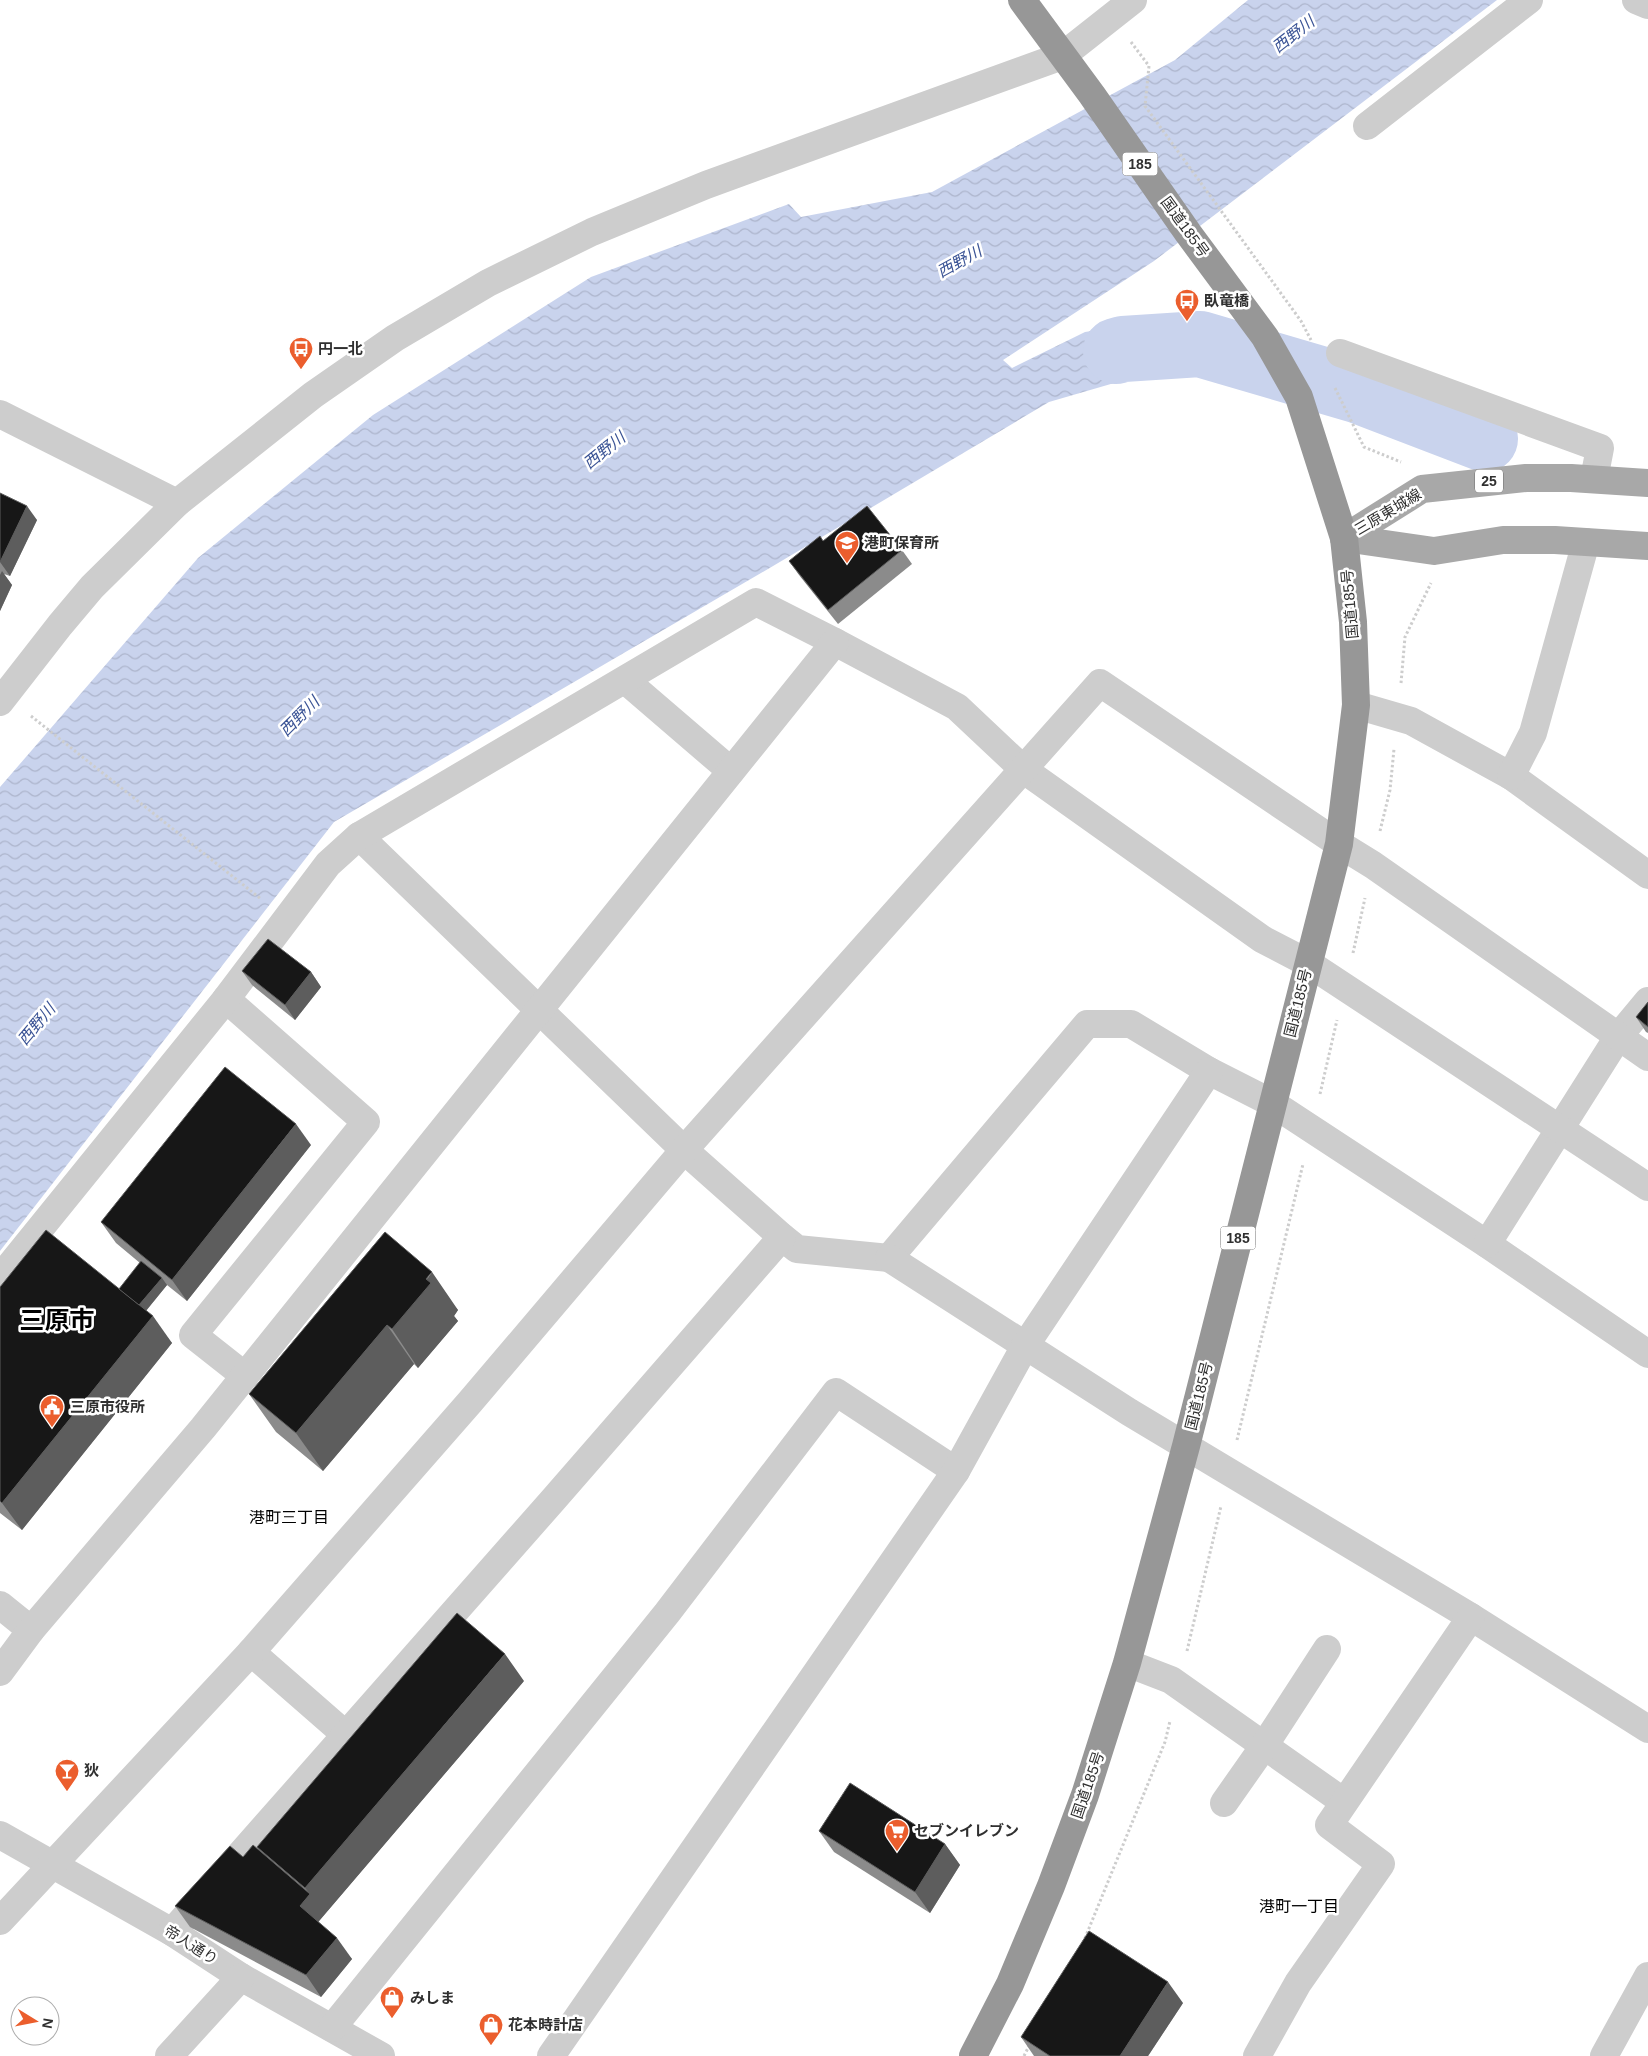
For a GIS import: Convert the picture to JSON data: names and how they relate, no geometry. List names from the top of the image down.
{
  "streets": {
    "highway": ["185", "国道185号"],
    "main road": ["25", "三原東城線"],
    "street": ["帝人通り"]
  },
  "crossings": [
    ["国道185号", "三原東城線"]
  ],
  "districts": ["三原市", "港町三丁目", "港町一丁目"],
  "water": ["西野川"],
  "places": {
    "bus stop": ["臥竜橋", "円一北"],
    "school or university": ["港町保育所"],
    "public building": ["三原市役所"],
    "bar": ["狄"],
    "supermarket": ["セブンイレブン"],
    "shop": ["みしま", "花本時計店"]
  },
  "north": "right"
}
